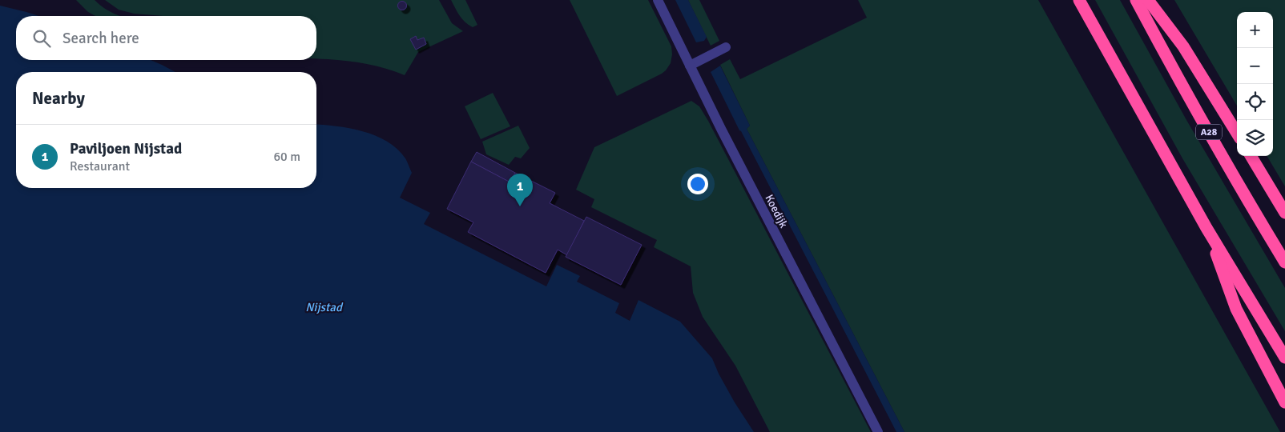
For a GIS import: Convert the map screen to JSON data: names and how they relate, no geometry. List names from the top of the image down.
{
  "streets": {
    "highway": ["A28"],
    "street": ["Koedijk"]
  },
  "water": ["Nijstad"],
  "page": {
    "map_buttons": ["+", "−"],
    "search": "Search here",
    "heading": "Nearby",
    "list": [
      {
        "mark": "1",
        "name": "Paviljoen Nijstad",
        "note": "Restaurant",
        "value": "60 m"
      }
    ],
    "pins": "1"
  }
}
